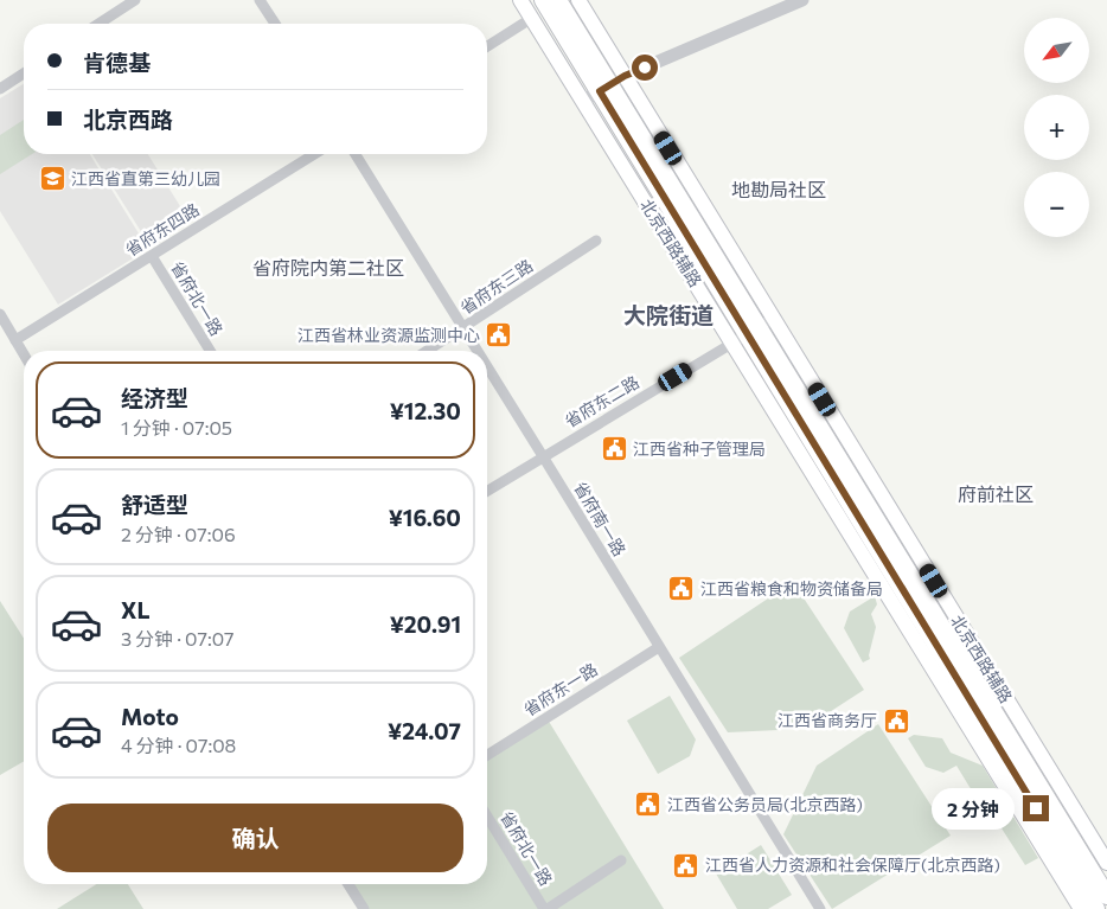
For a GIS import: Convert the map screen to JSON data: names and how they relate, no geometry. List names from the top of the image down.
{
  "streets": {
    "main road": ["北京西路辅路"],
    "street": [
      "省府东四路",
      "省府东三路",
      "省府北一路",
      "省府东二路",
      "省府南一路",
      "省府东一路"
    ]
  },
  "crossings": [
    ["省府东四路", "省府北一路"],
    ["北京西路辅路", "省府东二路"],
    ["省府东三路", "省府南一路"],
    ["省府东二路", "省府南一路"],
    ["省府南一路", "省府东一路"]
  ],
  "districts": [
    "地勘局社区",
    "省府院内第二社区",
    "大院街道",
    "府前社区"
  ],
  "places": {
    "school or university": ["江西省直第三幼儿园"],
    "public building": [
      "江西省林业资源监测中心",
      "江西省种子管理局",
      "江西省粮食和物资储备局",
      "江西省商务厅",
      "江西省公务员局(北京西路)",
      "江西省人力资源和社会保障厅(北京西路)"
    ]
  },
  "north": "bottom left",
  "page": {
    "map_buttons": ["+", "−"],
    "banner": ["肯德基", "北京西路"],
    "list": [
      {
        "name": "经济型",
        "note": "1 分钟 · 07:05",
        "value": "¥12.30"
      },
      {
        "name": "舒适型",
        "note": "2 分钟 · 07:06",
        "value": "¥16.60"
      },
      {
        "name": "XL",
        "note": "3 分钟 · 07:07",
        "value": "¥20.91"
      },
      {
        "name": "Moto",
        "note": "4 分钟 · 07:08",
        "value": "¥24.07"
      }
    ],
    "bubble": "2 分钟",
    "buttons": "确认"
  }
}
